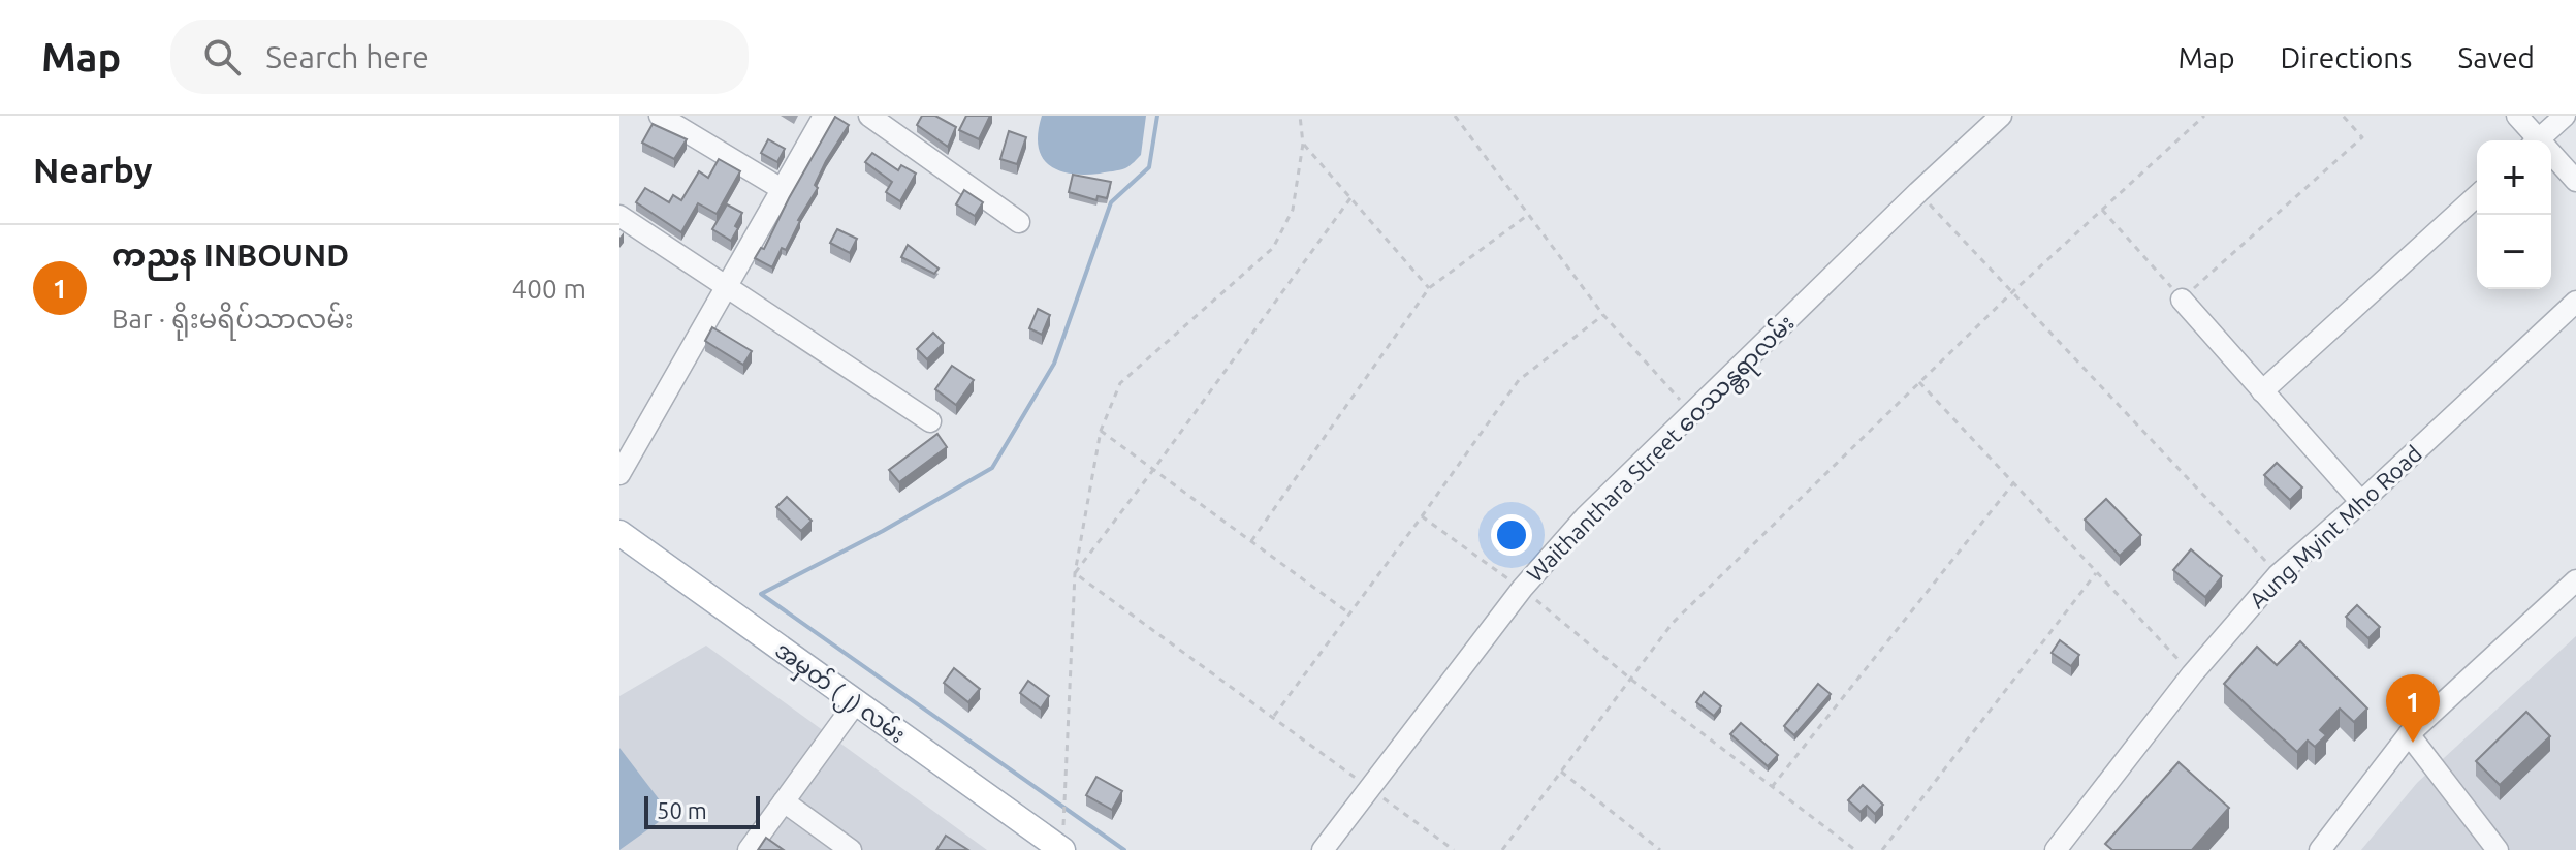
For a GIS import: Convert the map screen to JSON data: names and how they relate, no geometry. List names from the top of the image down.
{
  "streets": {
    "main road": ["အမှတ် (၂) လမ်း"],
    "street": ["Waithanthara Street ဝေဿန္တရာလမ်း", "Aung Myint Mho Road"]
  },
  "scale_bar": "50 m",
  "page": {
    "header": "Map",
    "search": "Search here",
    "nav": ["Map", "Directions", "Saved"],
    "heading": "Nearby",
    "map_buttons": ["+", "−"],
    "list": [
      {
        "mark": "1",
        "name": "ကညန INBOUND",
        "note": "Bar · ရိုးမရိပ်သာလမ်း",
        "value": "400 m"
      }
    ],
    "pins": "1",
    "scale": "50 m"
  }
}
